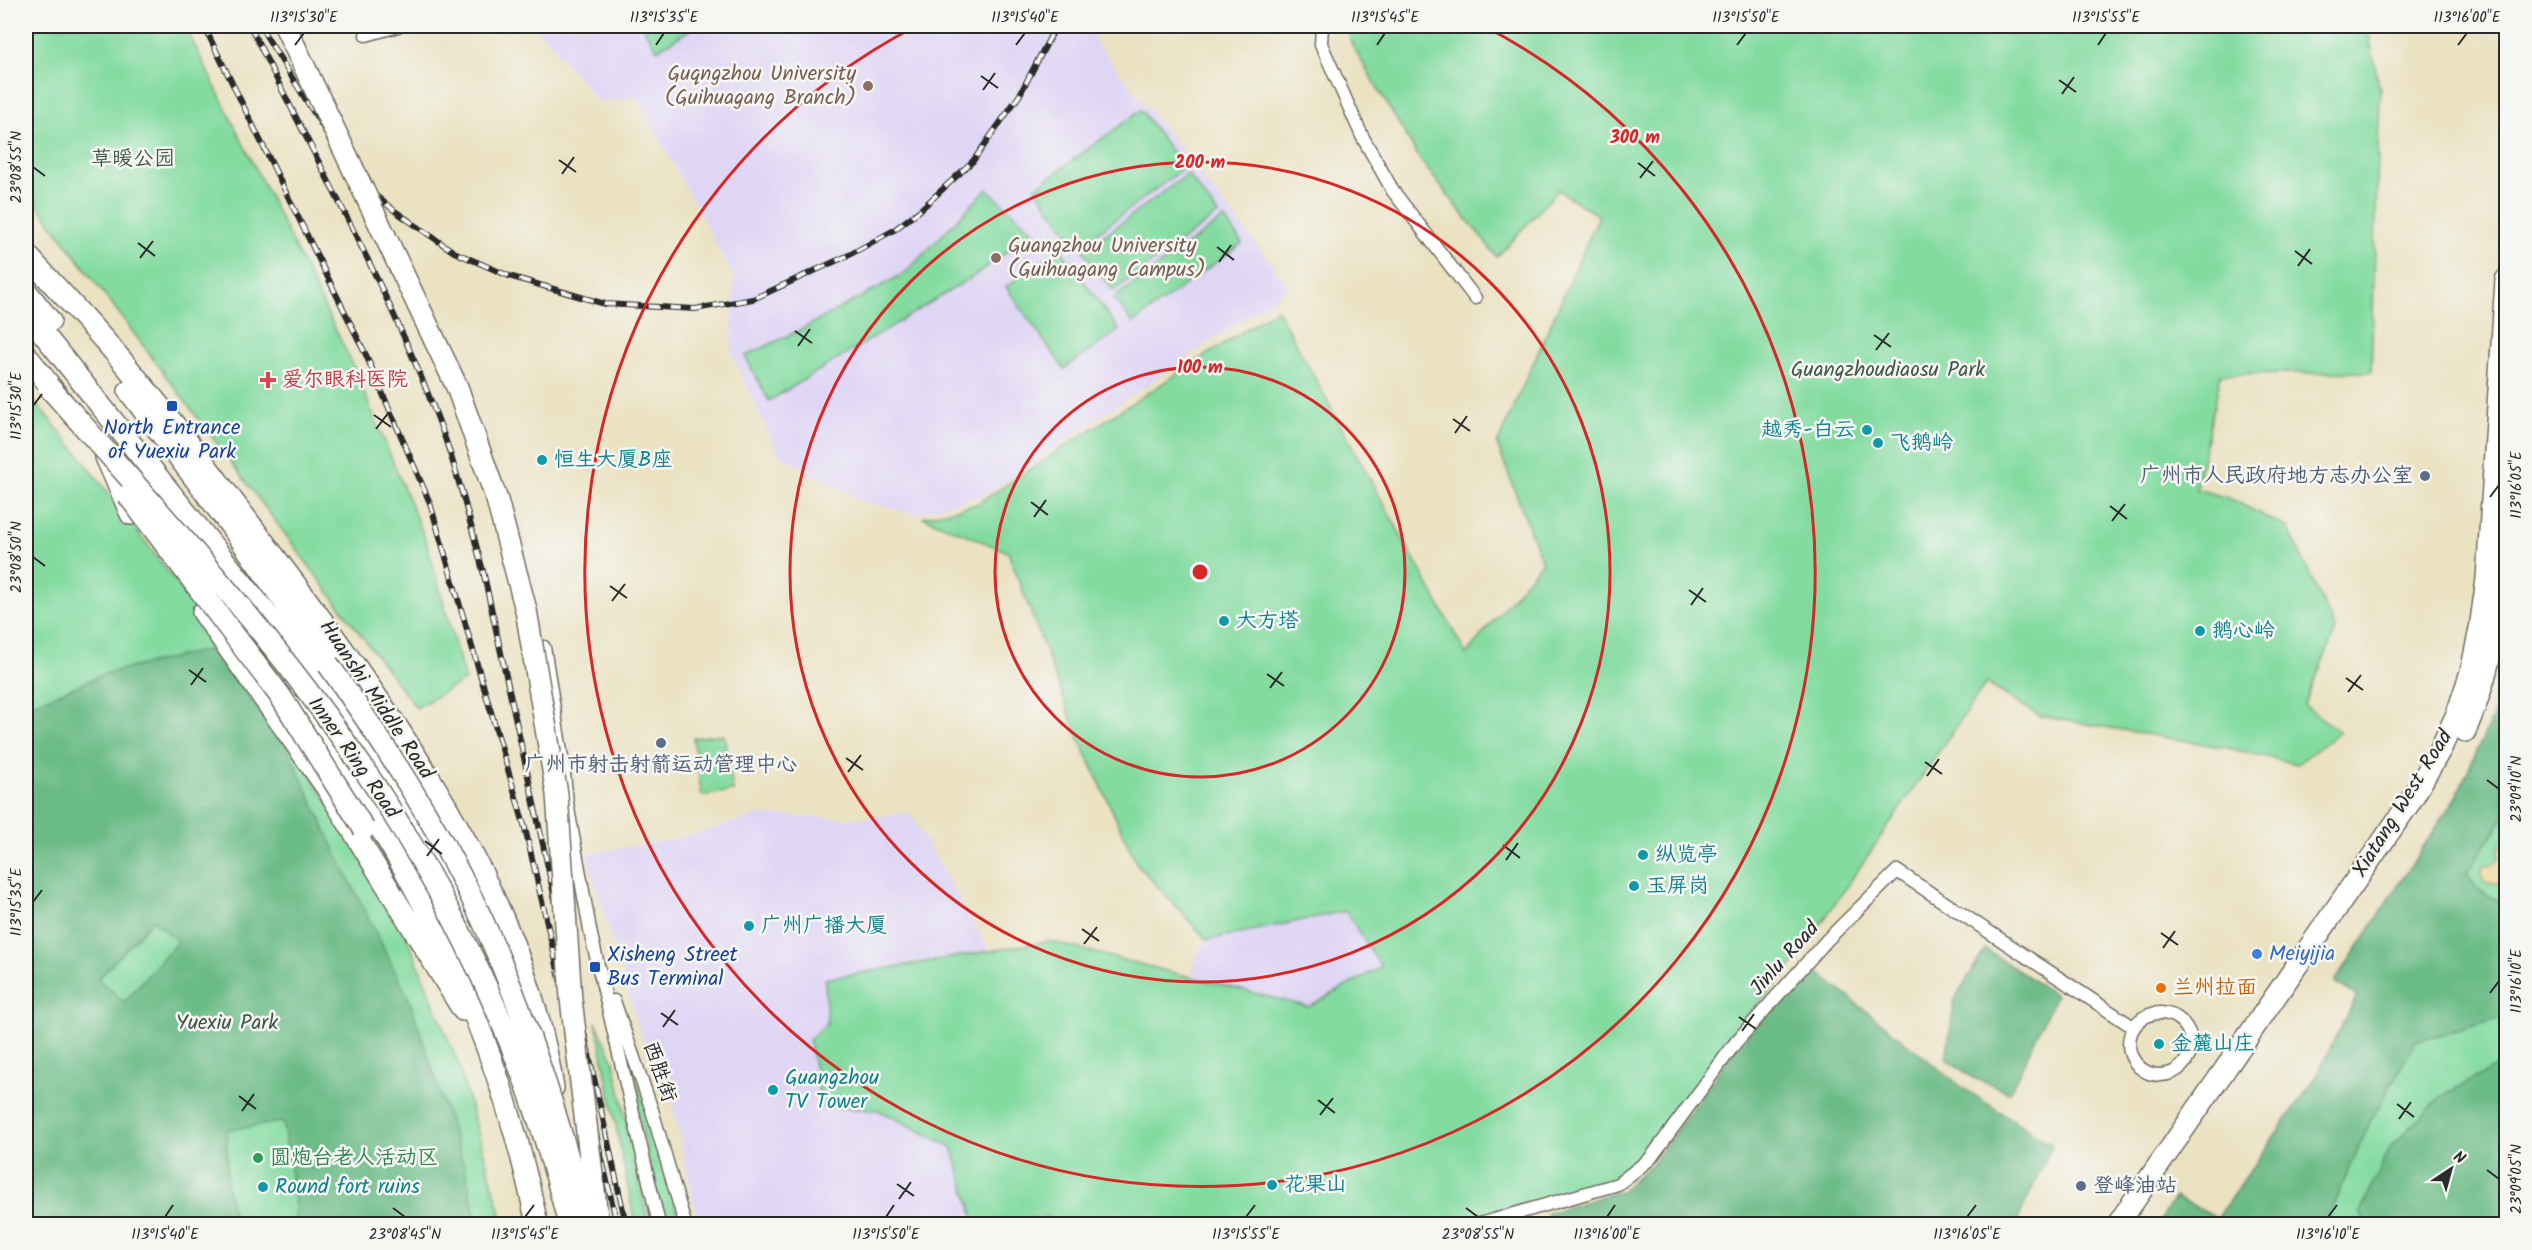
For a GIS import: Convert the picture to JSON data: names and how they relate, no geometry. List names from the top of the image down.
{
  "streets": {
    "highway": ["Huanshi Middle Road", "Inner Ring Road", "Xiatang West Road"],
    "street": ["Jinlu Road", "西胜街"]
  },
  "parks": ["草暖公园", "Guangzhoudiaosu Park", "Yuexiu Park"],
  "places": {
    "other": [
      "Guqngzhou University (Guihuagang Branch)",
      "Guangzhou University (Guihuagang Campus)",
      "越秀-白云",
      "飞鹅岭",
      "恒生大厦B座",
      "广州市人民政府地方志办公室",
      "大方塔",
      "鹅心岭",
      "广州市射击射箭运动管理中心",
      "纵览亭",
      "玉屏岗",
      "广州广播大厦",
      "Meiyijia",
      "兰州拉面",
      "金麓山庄",
      "Guangzhou TV Tower",
      "圆炮台老人活动区",
      "花果山",
      "登峰油站",
      "Round fort ruins"
    ],
    "health": ["爱尔眼科医院"],
    "transit": ["North Entrance of Yuexiu Park", "Xisheng Street Bus Terminal"]
  },
  "north": "top right",
  "coordinates": [
    "113°15'30\"E",
    "113°15'35\"E",
    "113°15'40\"E",
    "113°15'45\"E",
    "113°15'50\"E",
    "113°15'55\"E",
    "113°16'00\"E",
    "23°08'55\"N",
    "113°16'05\"E",
    "23°08'50\"N",
    "23°09'10\"N",
    "113°16'10\"E",
    "23°09'05\"N",
    "23°08'45\"N"
  ],
  "rings": ["300 m", "200 m", "100 m"]
}
